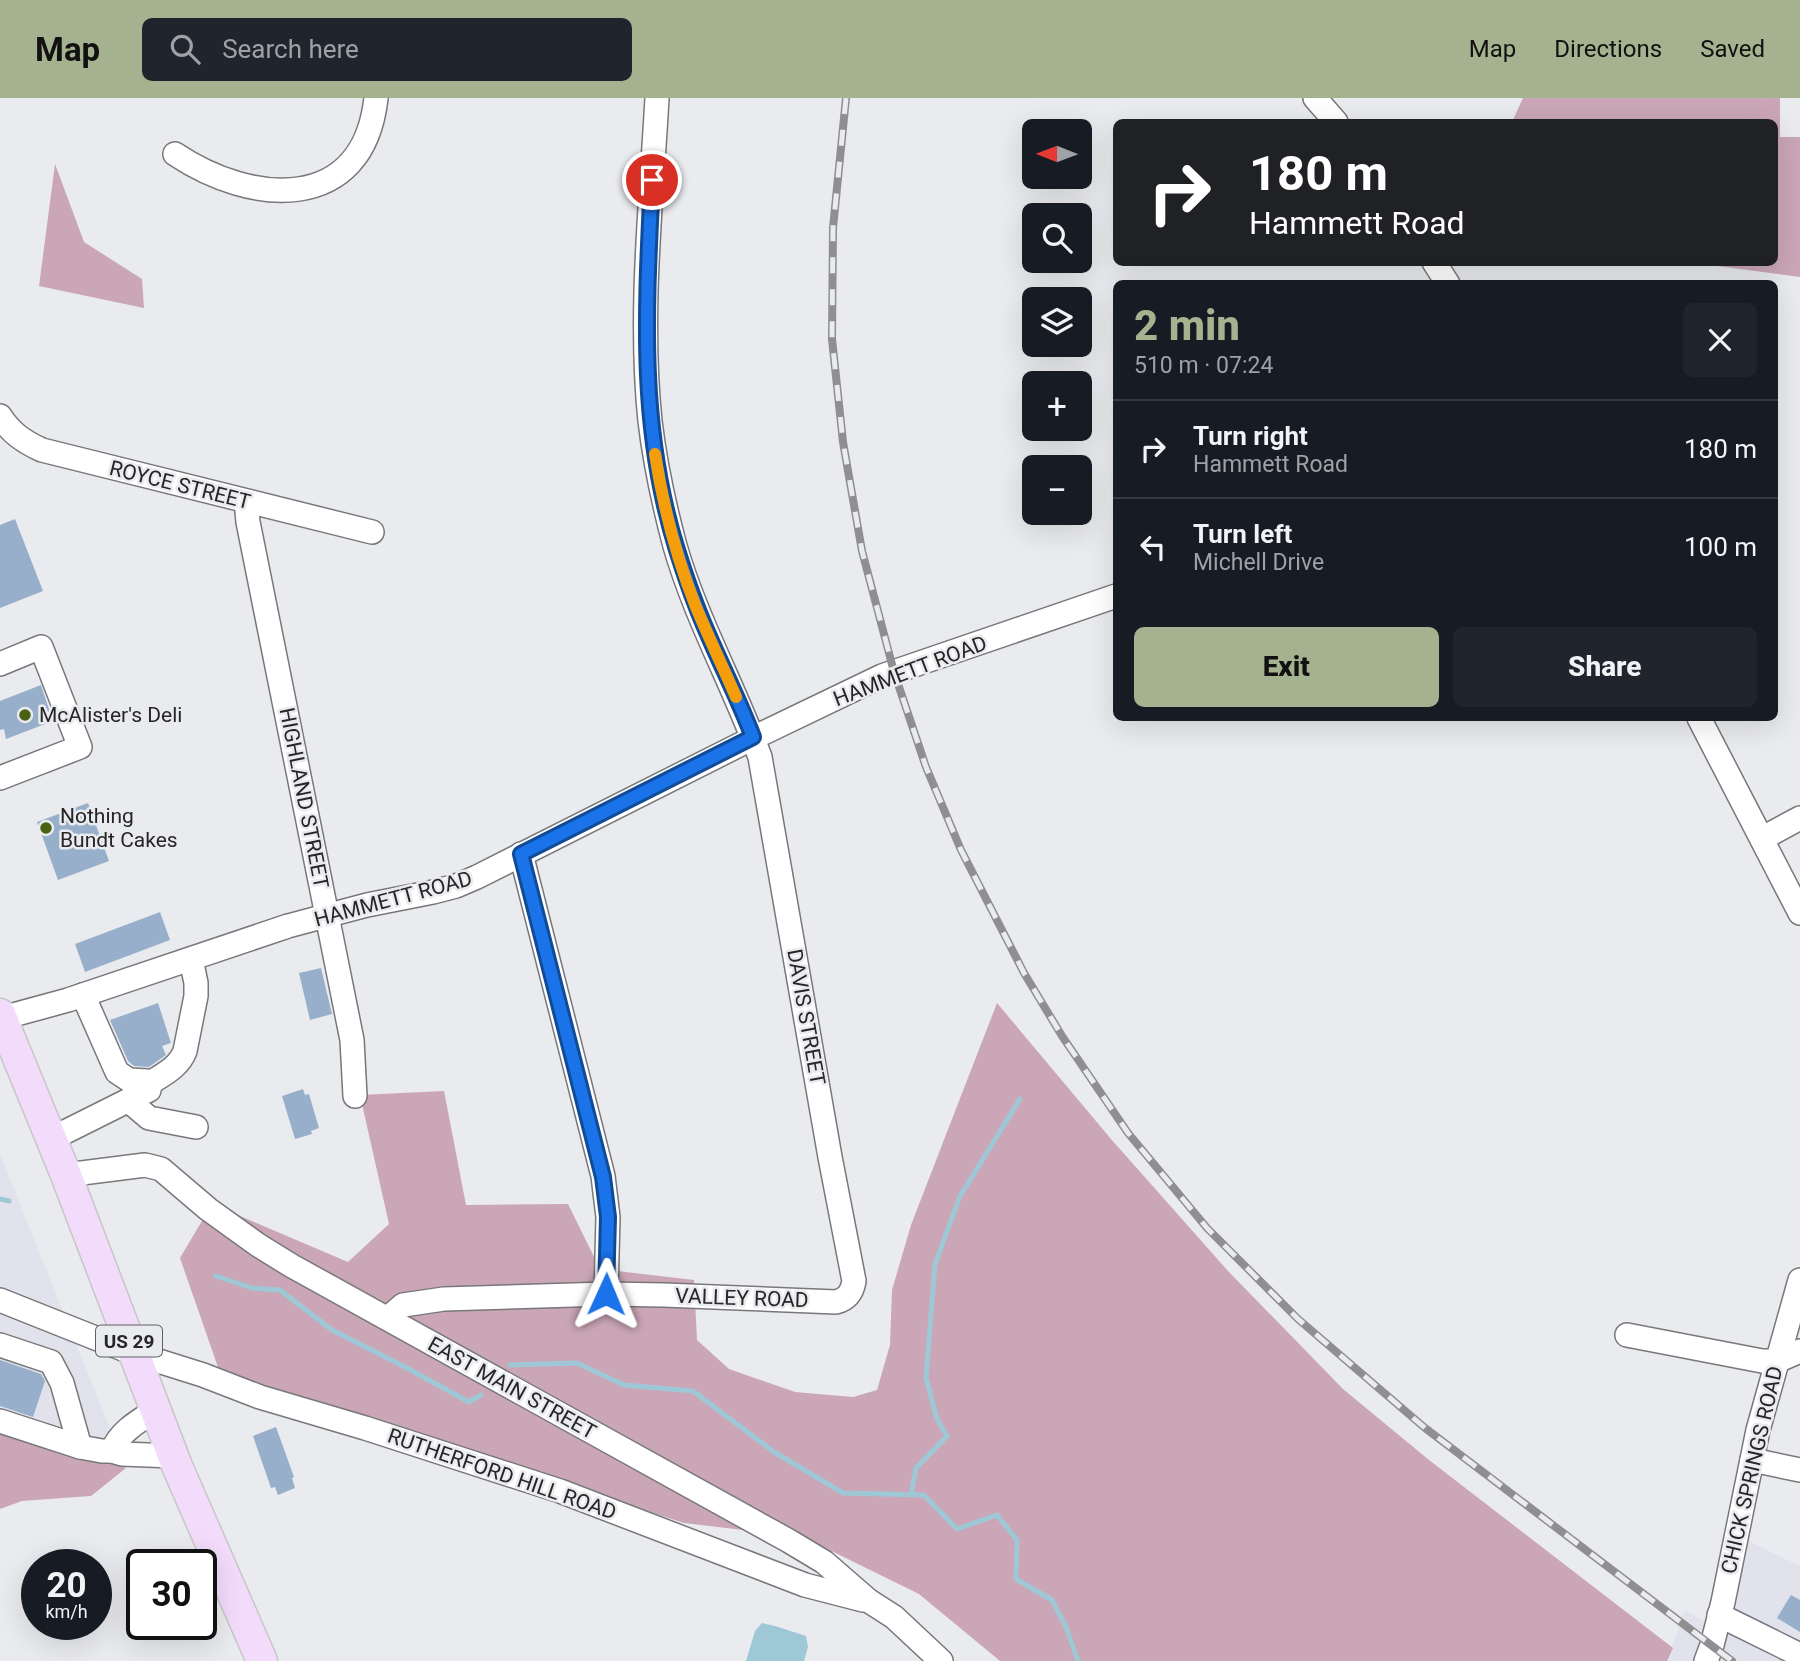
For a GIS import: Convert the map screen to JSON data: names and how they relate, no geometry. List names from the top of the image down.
{
  "streets": {
    "main road": ["US 29"],
    "street": [
      "ROYCE STREET",
      "HAMMETT ROAD",
      "HIGHLAND STREET",
      "DAVIS STREET",
      "VALLEY ROAD",
      "EAST MAIN STREET",
      "CHICK SPRINGS ROAD",
      "RUTHERFORD HILL ROAD"
    ]
  },
  "crossings": [
    ["ROYCE STREET", "HIGHLAND STREET"],
    ["HAMMETT ROAD", "HIGHLAND STREET"],
    ["HAMMETT ROAD", "DAVIS STREET"],
    ["HAMMETT ROAD", "US 29"],
    ["DAVIS STREET", "VALLEY ROAD"],
    ["VALLEY ROAD", "EAST MAIN STREET"],
    ["US 29", "EAST MAIN STREET"],
    ["US 29", "RUTHERFORD HILL ROAD"],
    ["EAST MAIN STREET", "RUTHERFORD HILL ROAD"]
  ],
  "places": ["McAlister's Deli", "Nothing Bundt Cakes"],
  "north": "left",
  "page": {
    "header": "Map",
    "search": "Search here",
    "nav": ["Map", "Directions", "Saved"],
    "map_buttons": ["+", "−"],
    "turn": ["180 m", "Hammett Road"],
    "heading": ["2 min", "510 m · 07:24"],
    "list": [
      {
        "name": "Turn right",
        "note": "Hammett Road",
        "value": "180 m"
      },
      {
        "name": "Turn left",
        "note": "Michell Drive",
        "value": "100 m"
      }
    ],
    "buttons": ["Exit", "Share"],
    "speed": "20 km/h",
    "limit": "30"
  }
}
